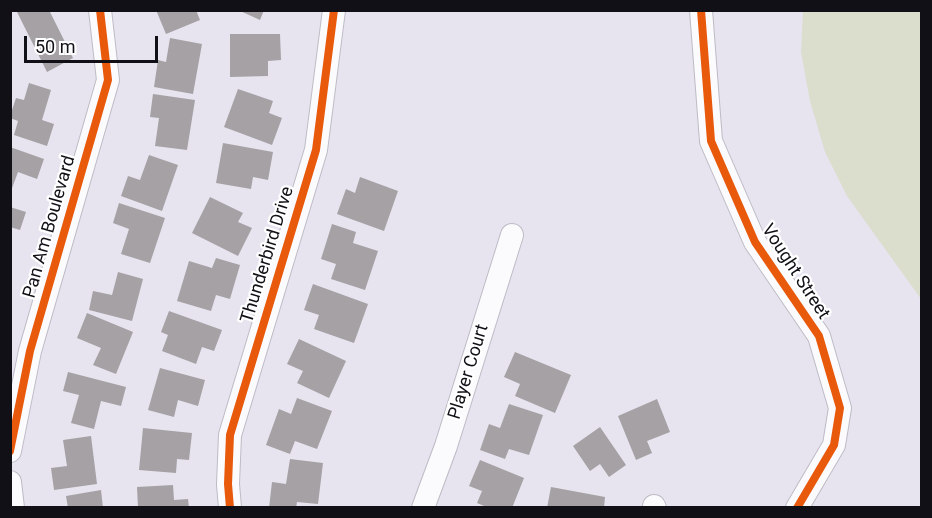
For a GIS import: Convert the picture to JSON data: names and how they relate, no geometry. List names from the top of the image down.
{
  "streets": {
    "street": [
      "Pan Am Boulevard",
      "Thunderbird Drive",
      "Vought Street",
      "Player Court"
    ]
  },
  "scale_bar": "50 m"
}
